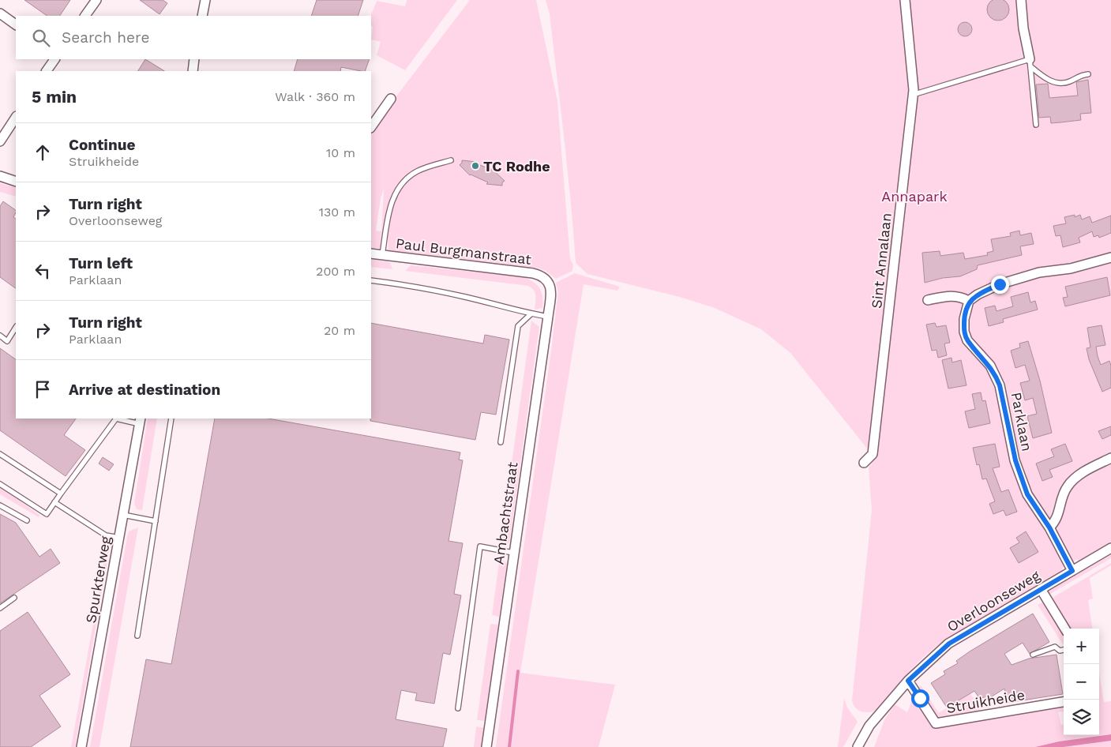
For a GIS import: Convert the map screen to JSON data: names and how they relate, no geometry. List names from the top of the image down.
{
  "streets": {
    "street": [
      "Paul Burgmanstraat",
      "Sint Annalaan",
      "Parklaan",
      "Ambachtstraat",
      "Spurkterweg",
      "Overloonseweg",
      "Struikheide"
    ]
  },
  "crossings": [
    ["Paul Burgmanstraat", "Ambachtstraat"],
    ["Parklaan", "Overloonseweg"],
    ["Overloonseweg", "Struikheide"]
  ],
  "parks": ["Annapark"],
  "places": ["TC Rodhe"],
  "page": {
    "search": "Search here",
    "heading": ["5 min", "Walk · 360 m"],
    "list": [
      ["Continue", "Struikheide", "10 m"],
      ["Turn right", "Overloonseweg", "130 m"],
      ["Turn left", "Parklaan", "200 m"],
      ["Turn right", "Parklaan", "20 m"],
      "Arrive at destination"
    ],
    "map_buttons": ["+", "−"]
  }
}
